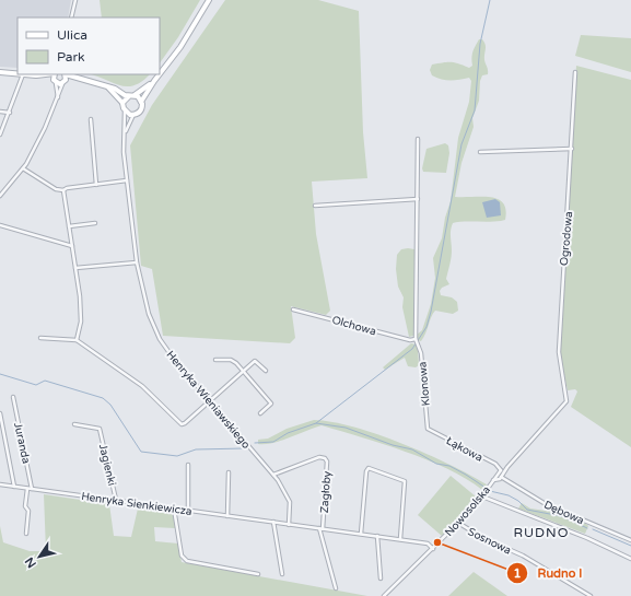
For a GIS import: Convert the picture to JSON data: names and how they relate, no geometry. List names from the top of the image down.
{
  "streets": {
    "street": [
      "Ogrodowa",
      "Olchowa",
      "Klonowa",
      "Henryka Wieniawskiego",
      "Juranda",
      "Łąkowa",
      "Jagienki",
      "Zagłoby",
      "Henryka Sienkiewicza",
      "Nowosolska",
      "Dębowa",
      "Sosnowa"
    ]
  },
  "crossings": [
    ["Ogrodowa", "Nowosolska"],
    ["Olchowa", "Klonowa"],
    ["Klonowa", "Łąkowa"],
    ["Henryka Wieniawskiego", "Zagłoby"],
    ["Henryka Wieniawskiego", "Henryka Sienkiewicza"],
    ["Juranda", "Henryka Sienkiewicza"],
    ["Łąkowa", "Nowosolska"],
    ["Jagienki", "Henryka Sienkiewicza"],
    ["Zagłoby", "Henryka Sienkiewicza"],
    ["Henryka Sienkiewicza", "Nowosolska"],
    ["Nowosolska", "Dębowa"],
    ["Nowosolska", "Sosnowa"]
  ],
  "districts": ["RUDNO"],
  "places": ["Rudno I"],
  "legend": ["Ulica", "Park"],
  "north": "bottom left"
}
